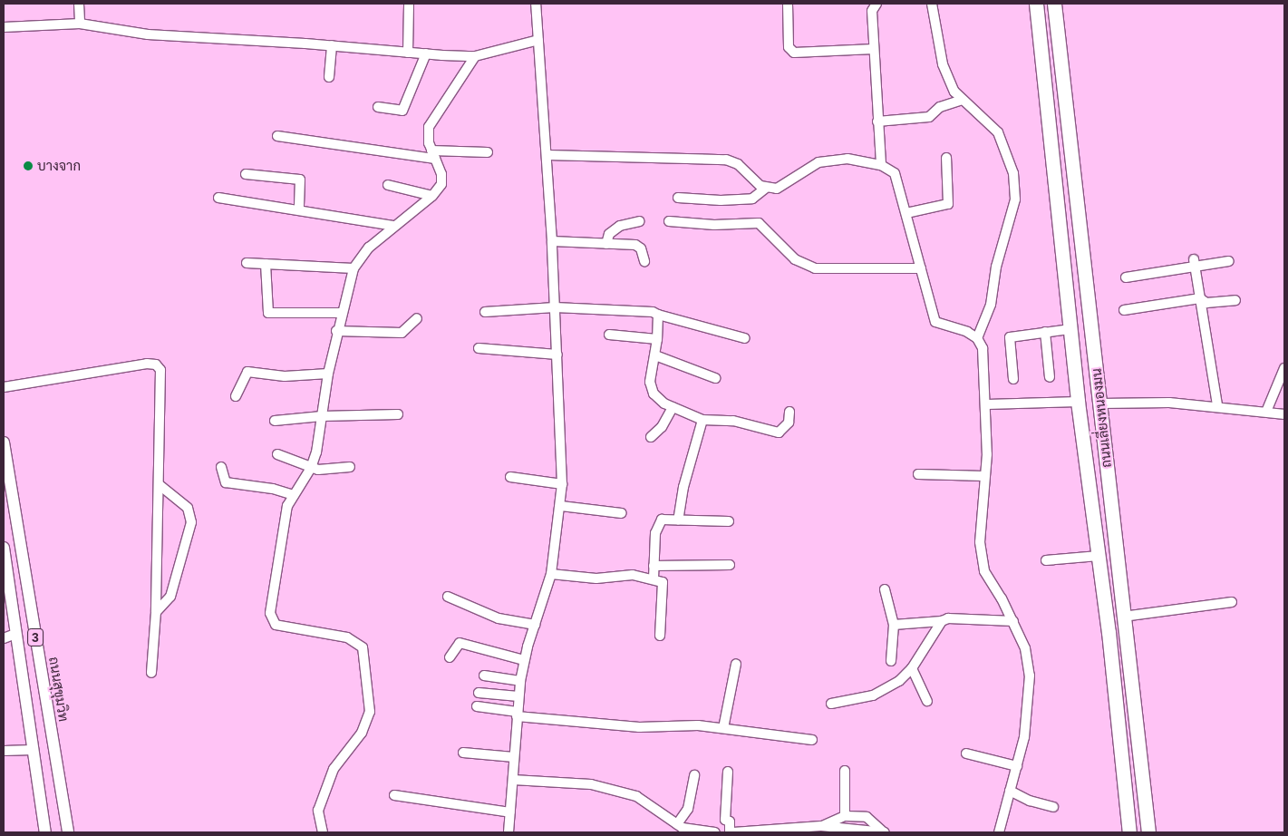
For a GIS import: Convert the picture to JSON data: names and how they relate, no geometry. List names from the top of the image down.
{
  "streets": {
    "highway": ["ถนนเลี่ยงหนองมน"],
    "main road": ["3", "ถนนสุขุมวิท"]
  },
  "places": ["บางจาก"]
}
